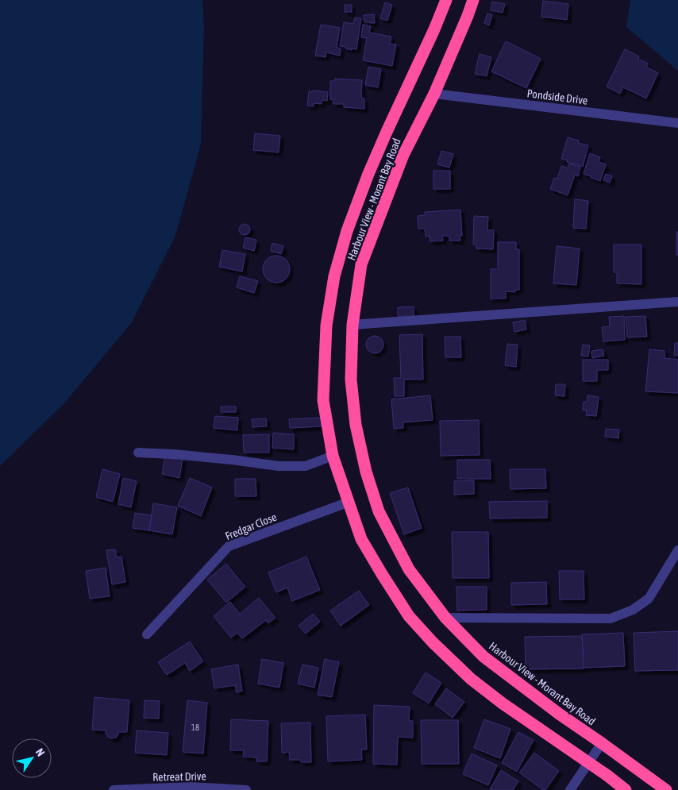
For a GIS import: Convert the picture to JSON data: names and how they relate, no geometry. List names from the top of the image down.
{
  "streets": {
    "highway": ["Harbour View - Morant Bay Road"],
    "street": ["Pondside Drive", "Fredgar Close", "Retreat Drive"]
  },
  "crossings": [
    ["Pondside Drive", "Harbour View - Morant Bay Road"],
    ["Harbour View - Morant Bay Road", "Fredgar Close"]
  ],
  "house_numbers": ["18"],
  "north": "top right"
}
